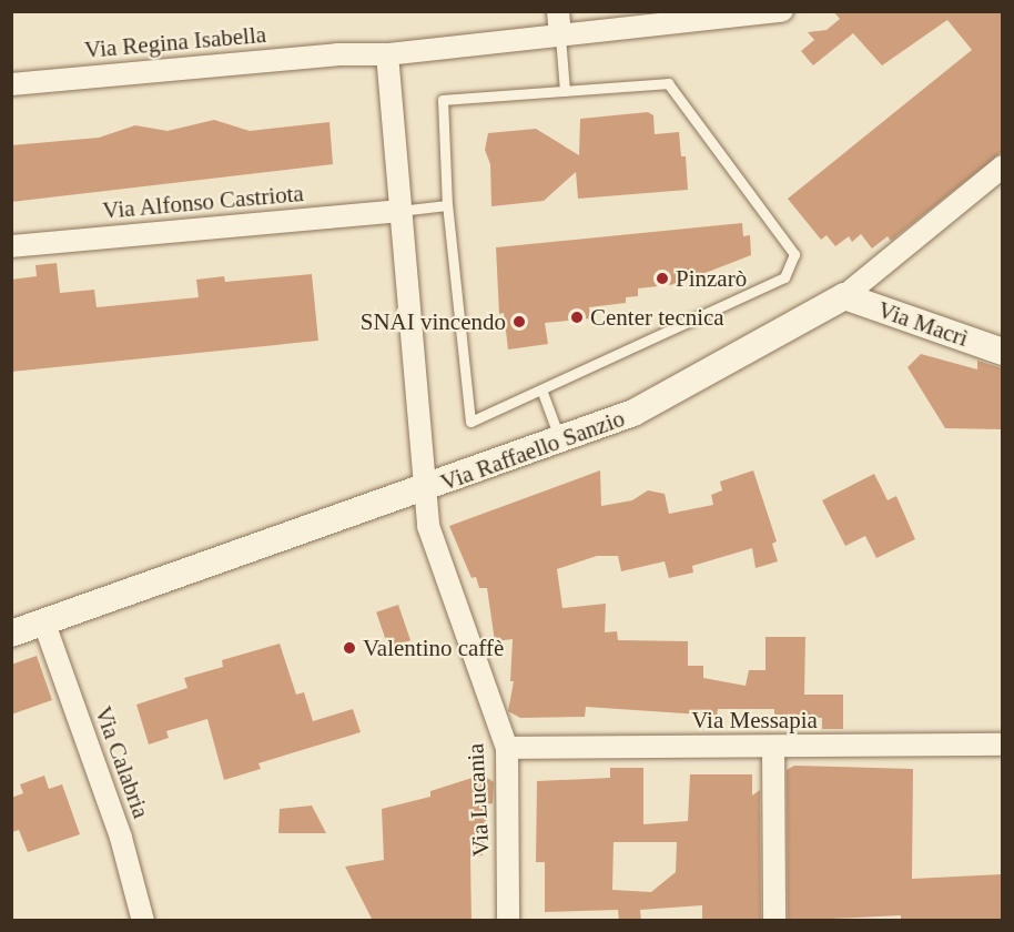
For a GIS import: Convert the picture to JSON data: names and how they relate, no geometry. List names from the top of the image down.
{
  "streets": {
    "street": [
      "Via Regina Isabella",
      "Via Alfonso Castriota",
      "Via Macrì",
      "Via Raffaello Sanzio",
      "Via Messapia",
      "Via Calabria",
      "Via Lucania"
    ]
  },
  "crossings": [
    ["Via Regina Isabella", "Via Lucania"],
    ["Via Alfonso Castriota", "Via Lucania"],
    ["Via Macrì", "Via Raffaello Sanzio"],
    ["Via Raffaello Sanzio", "Via Calabria"],
    ["Via Raffaello Sanzio", "Via Lucania"],
    ["Via Messapia", "Via Lucania"]
  ],
  "places": [
    "Pinzarò",
    "Center tecnica",
    "SNAI vincendo",
    "Valentino caffè"
  ]
}
